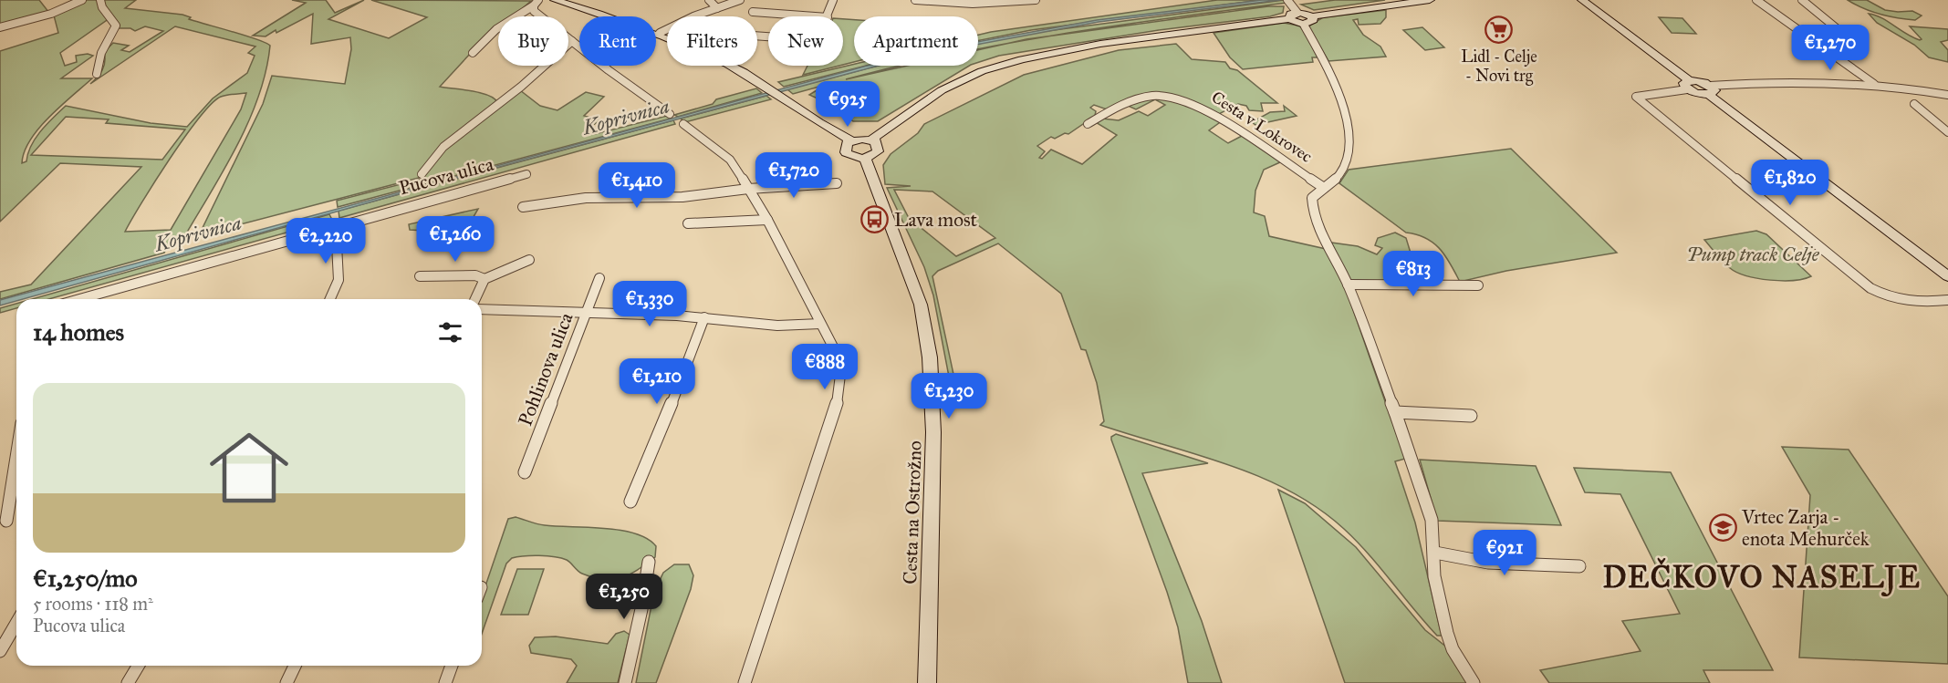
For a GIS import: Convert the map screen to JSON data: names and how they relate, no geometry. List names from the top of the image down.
{
  "streets": {
    "street": [
      "Cesta v Lokrovec",
      "Pucova ulica",
      "Pohlinova ulica",
      "Cesta na Ostrožno"
    ]
  },
  "districts": ["DEČKOVO NASELJE"],
  "water": ["Koprivnica"],
  "parks": ["Pump track Celje"],
  "places": {
    "supermarket": ["Lidl - Celje - Novi trg"],
    "bus stop": ["Lava most"],
    "school or university": ["Vrtec Zarja - enota Mehurček"]
  },
  "page": {
    "chip": [
      "Buy",
      "Rent",
      "Filters",
      "New",
      "Apartment"
    ],
    "price": [
      "€1,270",
      "€925",
      "€1,720",
      "€1,820",
      "€1,410",
      "€1,260",
      "€2,220",
      "€813",
      "€1,330",
      "€888",
      "€1,210",
      "€1,230",
      "€921",
      "€1,250"
    ],
    "heading": "14 homes",
    "list": [
      {
        "name": "€1,250/mo",
        "note": "5 rooms · 118 m² · Pucova ulica"
      }
    ]
  }
}
